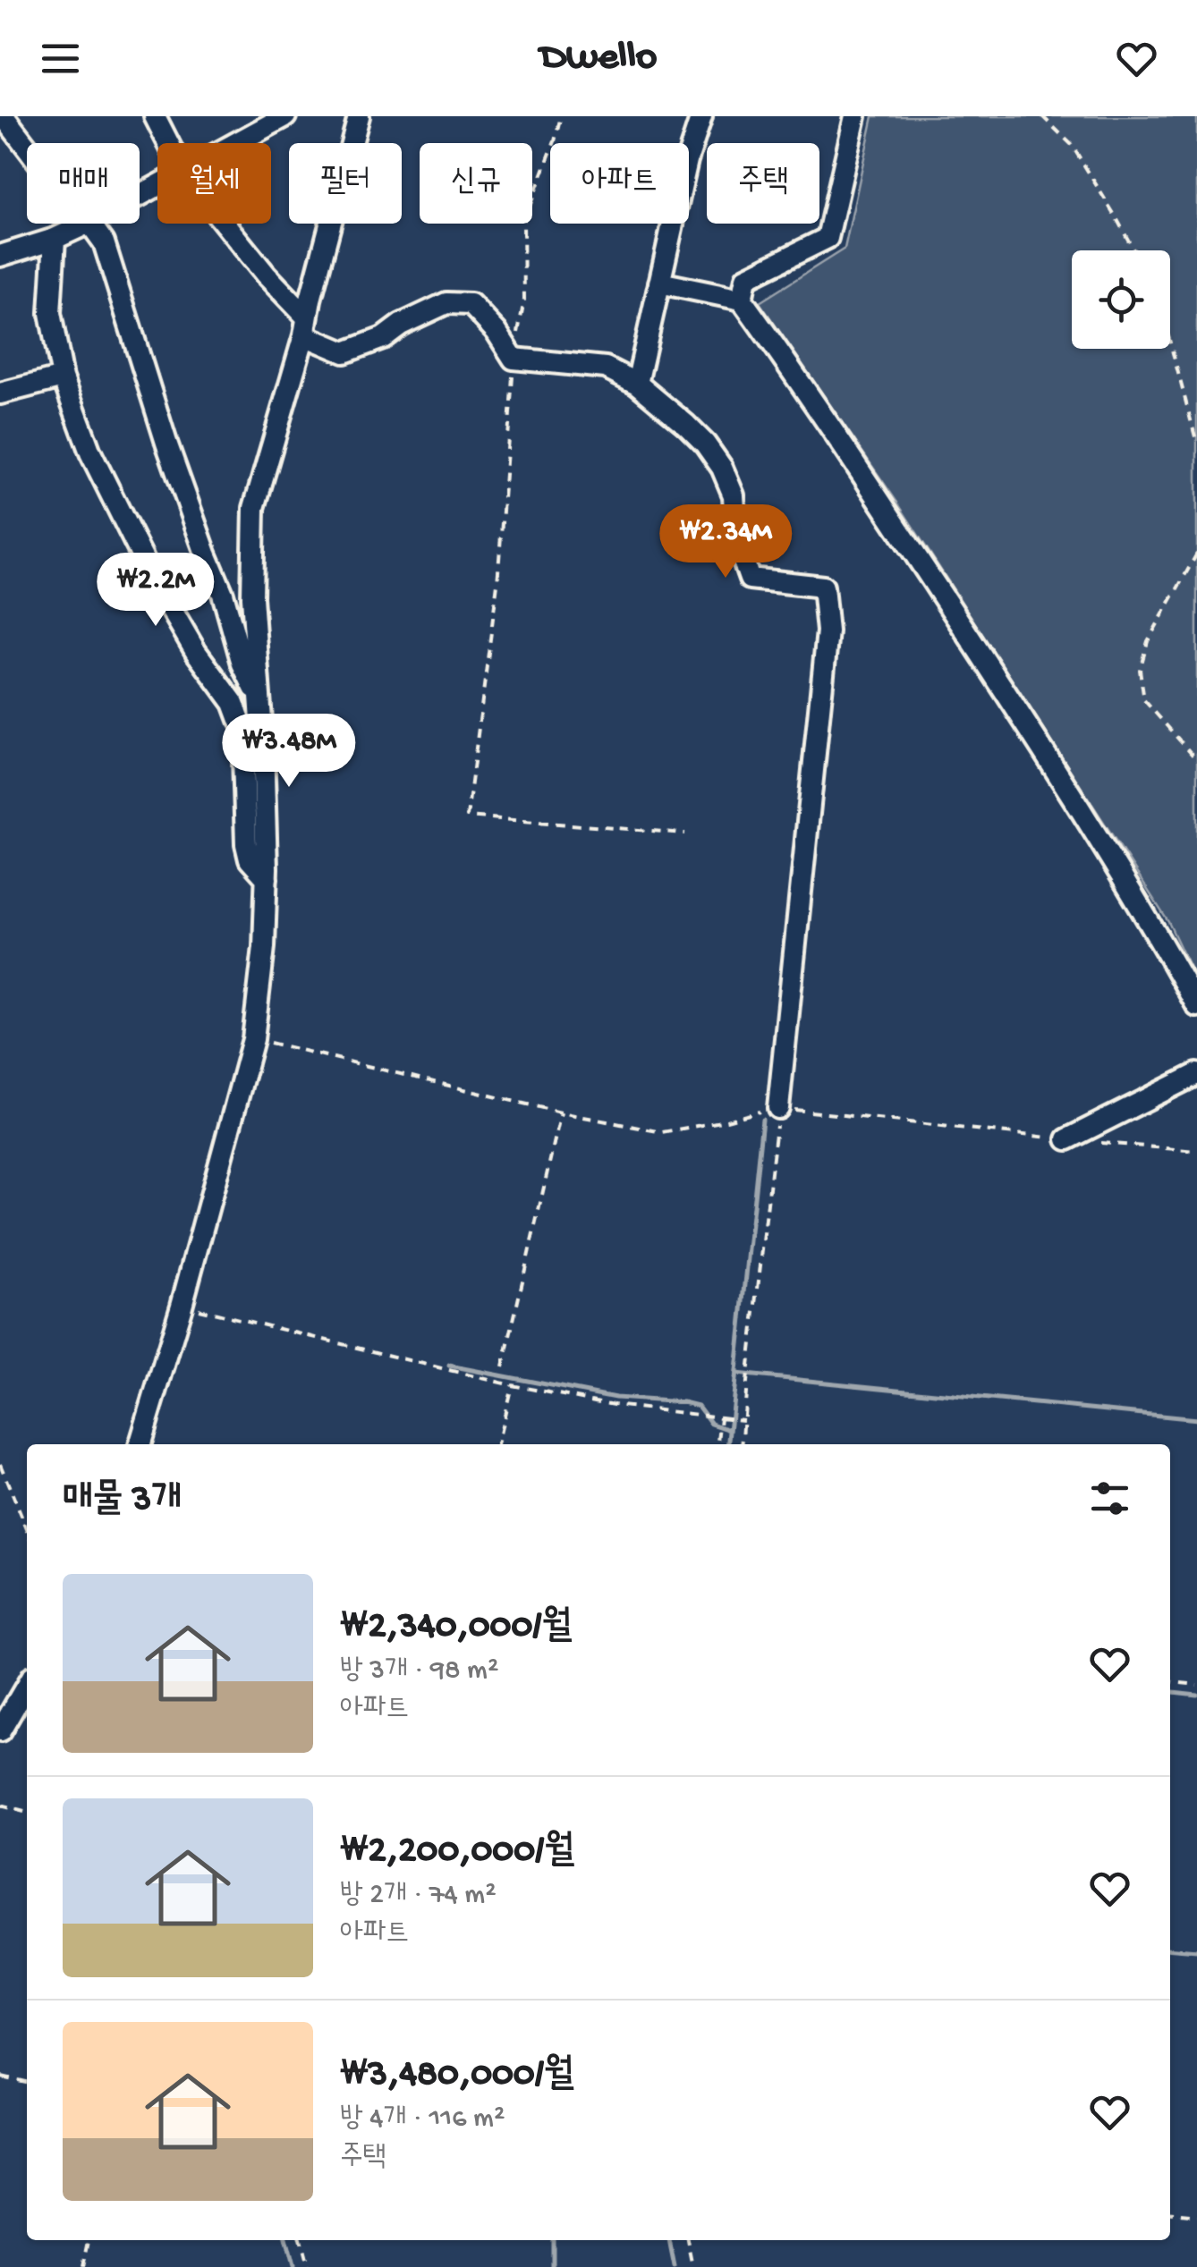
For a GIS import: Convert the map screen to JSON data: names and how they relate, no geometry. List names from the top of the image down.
{
  "page": {
    "header": "Dwello",
    "chip": [
      "매매",
      "월세",
      "필터",
      "신규",
      "아파트",
      "주택"
    ],
    "price": ["₩2.34M", "₩2.2M", "₩3.48M"],
    "heading": "매물 3개",
    "list": [
      {
        "name": "₩2,340,000/월",
        "note": "방 3개 · 98 m² · 아파트"
      },
      {
        "name": "₩2,200,000/월",
        "note": "방 2개 · 74 m² · 아파트"
      },
      {
        "name": "₩3,480,000/월",
        "note": "방 4개 · 116 m² · 주택"
      }
    ]
  }
}
